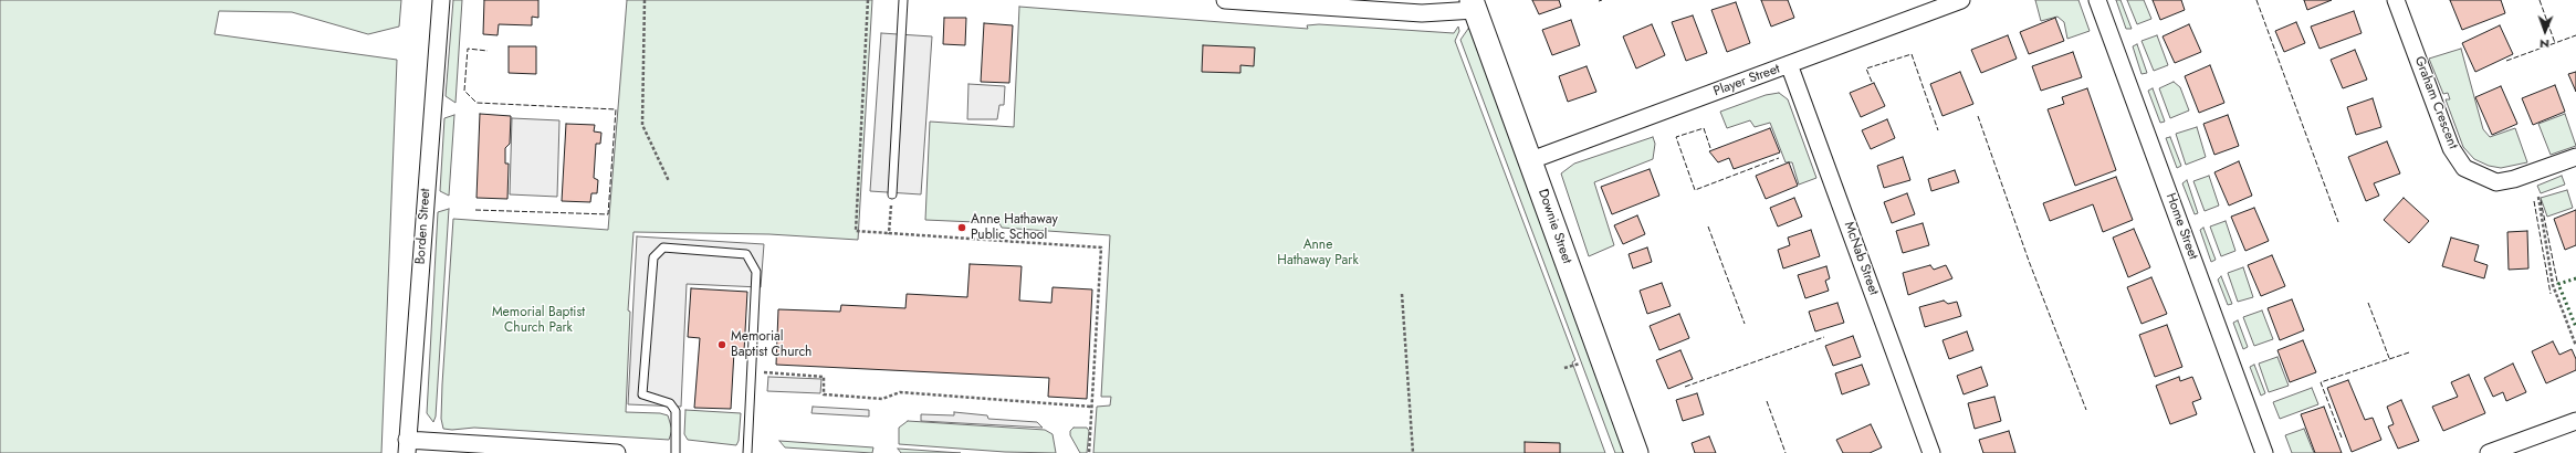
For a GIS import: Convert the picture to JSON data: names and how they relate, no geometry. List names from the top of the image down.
{
  "streets": {
    "main road": ["Downie Street"],
    "street": [
      "Player Street",
      "Graham Crescent",
      "Borden Street",
      "Home Street",
      "McNab Street"
    ]
  },
  "crossings": [
    ["Player Street", "Downie Street"],
    ["Player Street", "McNab Street"]
  ],
  "parks": ["Anne Hathaway Park", "Memorial Baptist Church Park"],
  "places": ["Anne Hathaway Public School", "Memorial Baptist Church"],
  "north": "bottom"
}
